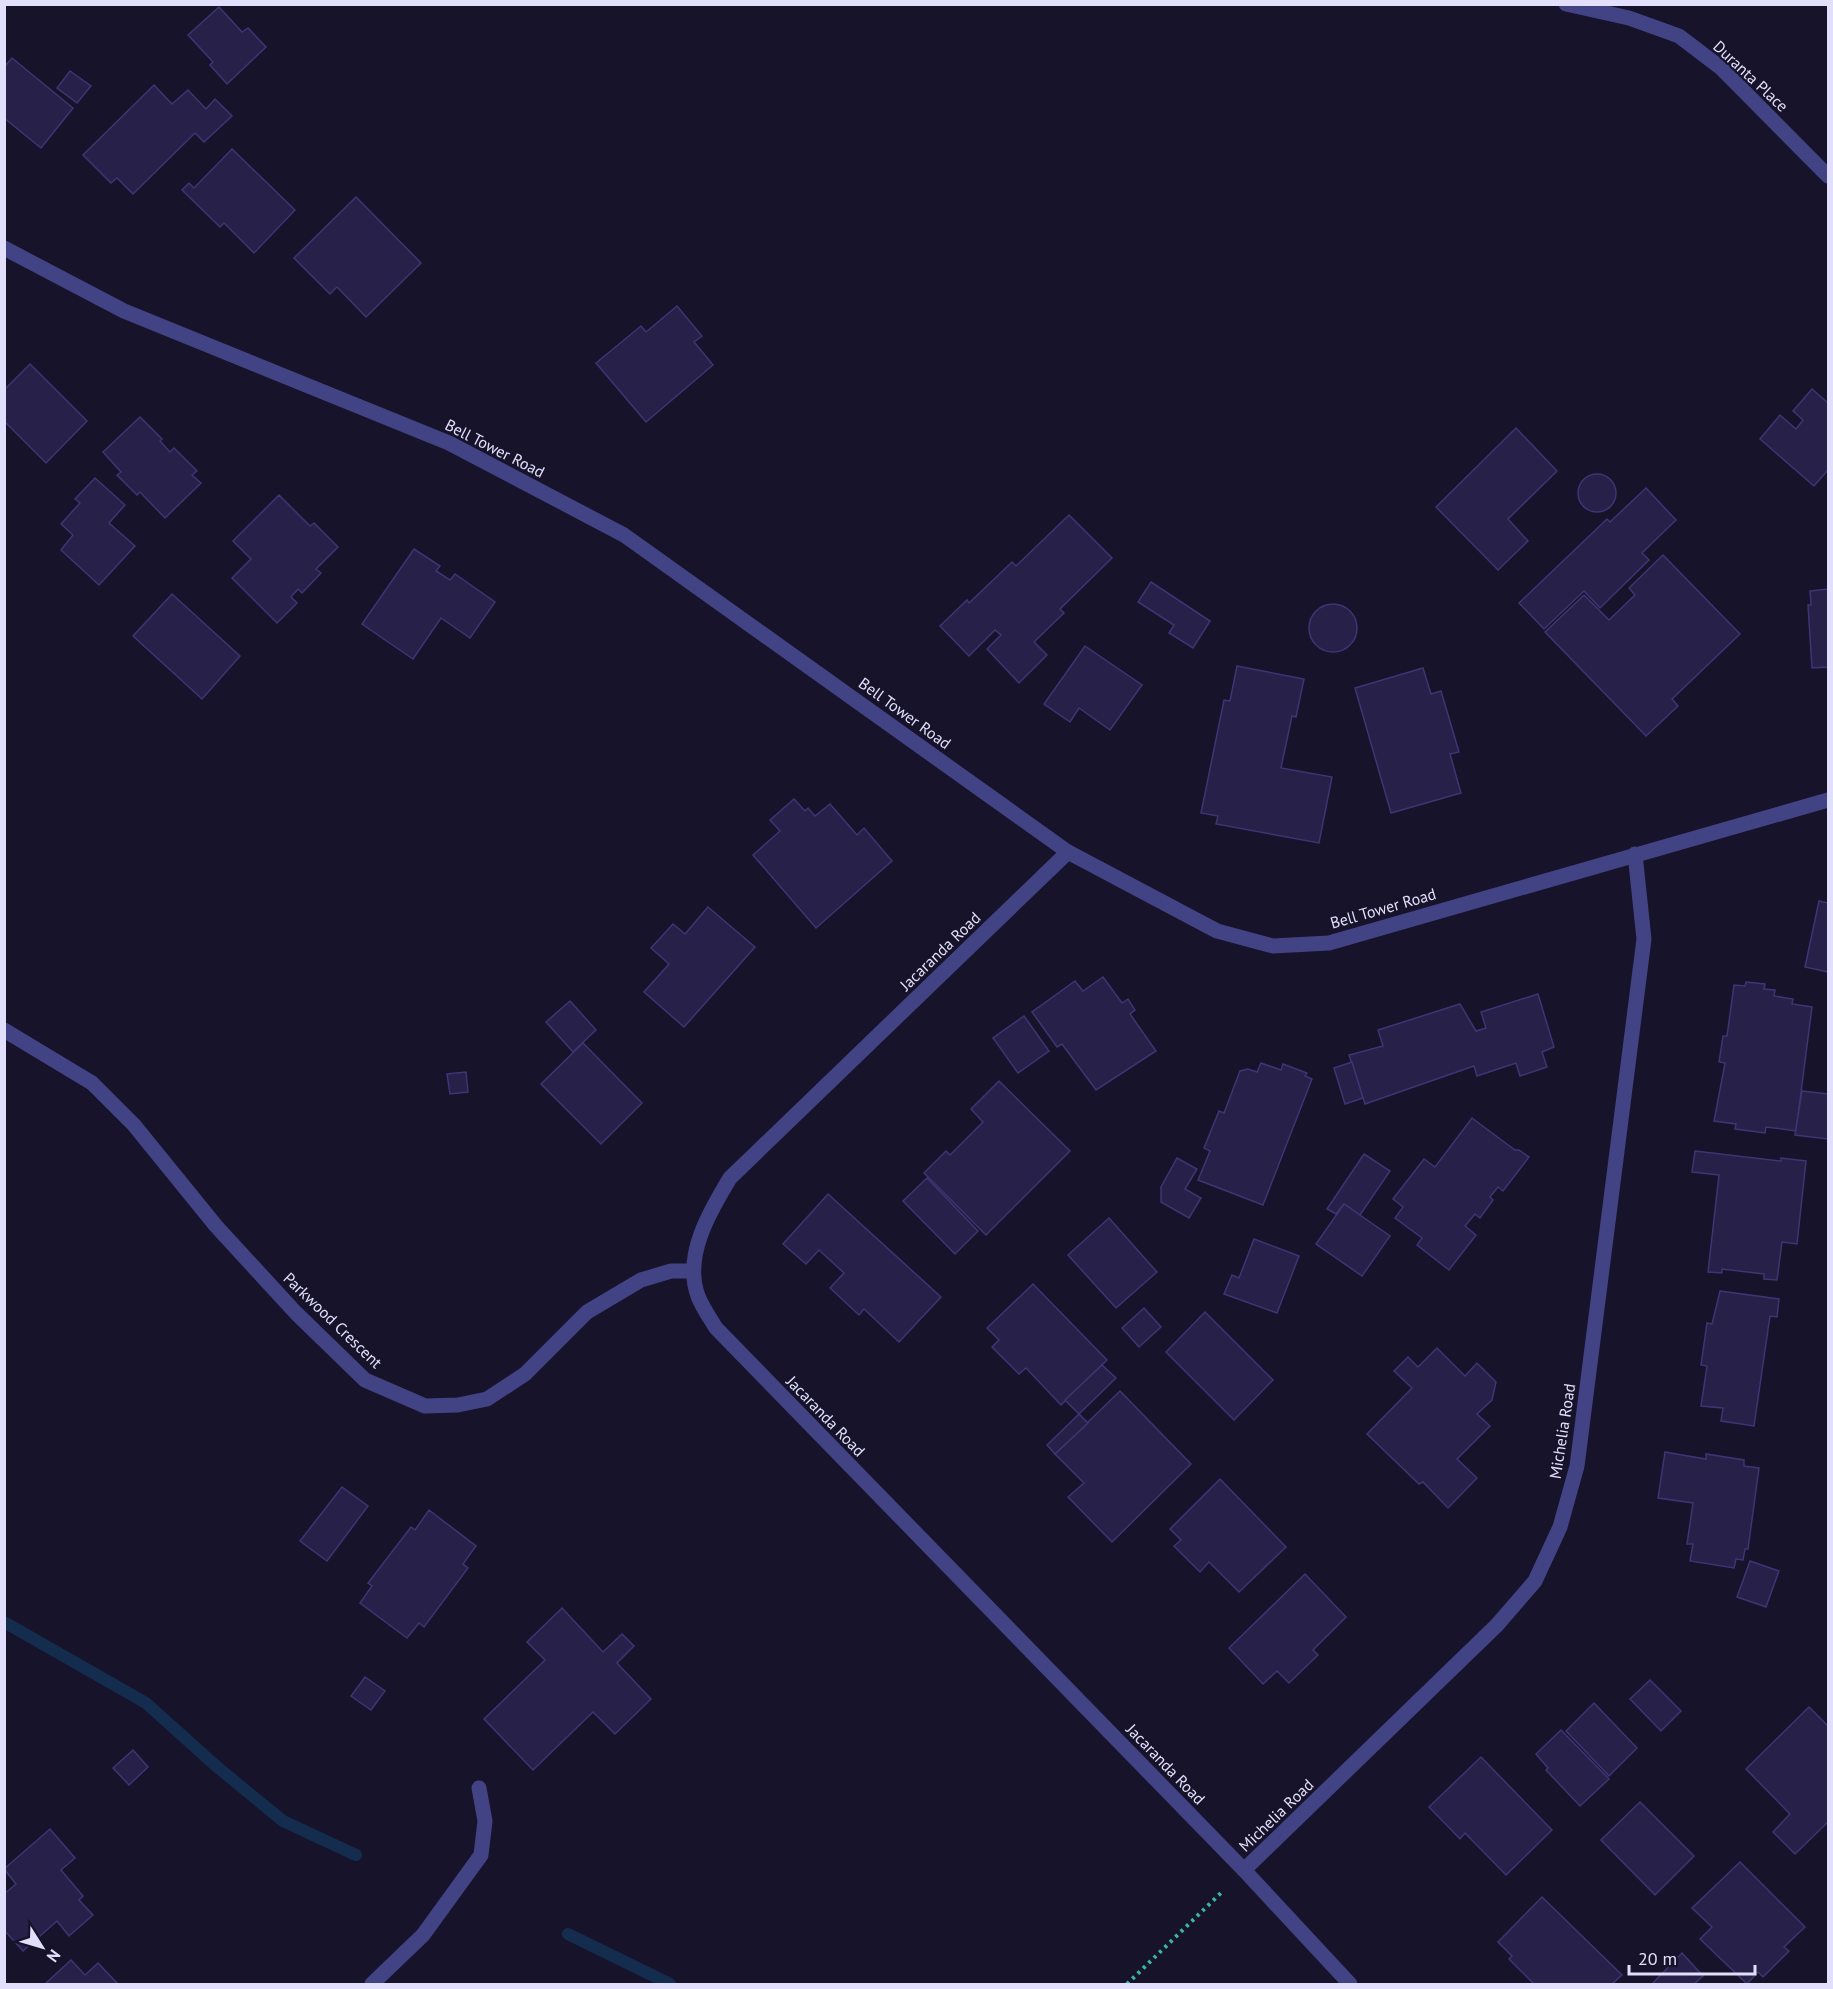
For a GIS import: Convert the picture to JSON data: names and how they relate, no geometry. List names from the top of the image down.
{
  "streets": {
    "street": [
      "Duranta Place",
      "Bell Tower Road",
      "Jacaranda Road",
      "Parkwood Crescent",
      "Michelia Road"
    ]
  },
  "crossings": [
    ["Bell Tower Road", "Jacaranda Road"],
    ["Bell Tower Road", "Michelia Road"],
    ["Jacaranda Road", "Parkwood Crescent"],
    ["Jacaranda Road", "Michelia Road"]
  ],
  "scale_bar": "20 m",
  "north": "bottom right"
}
